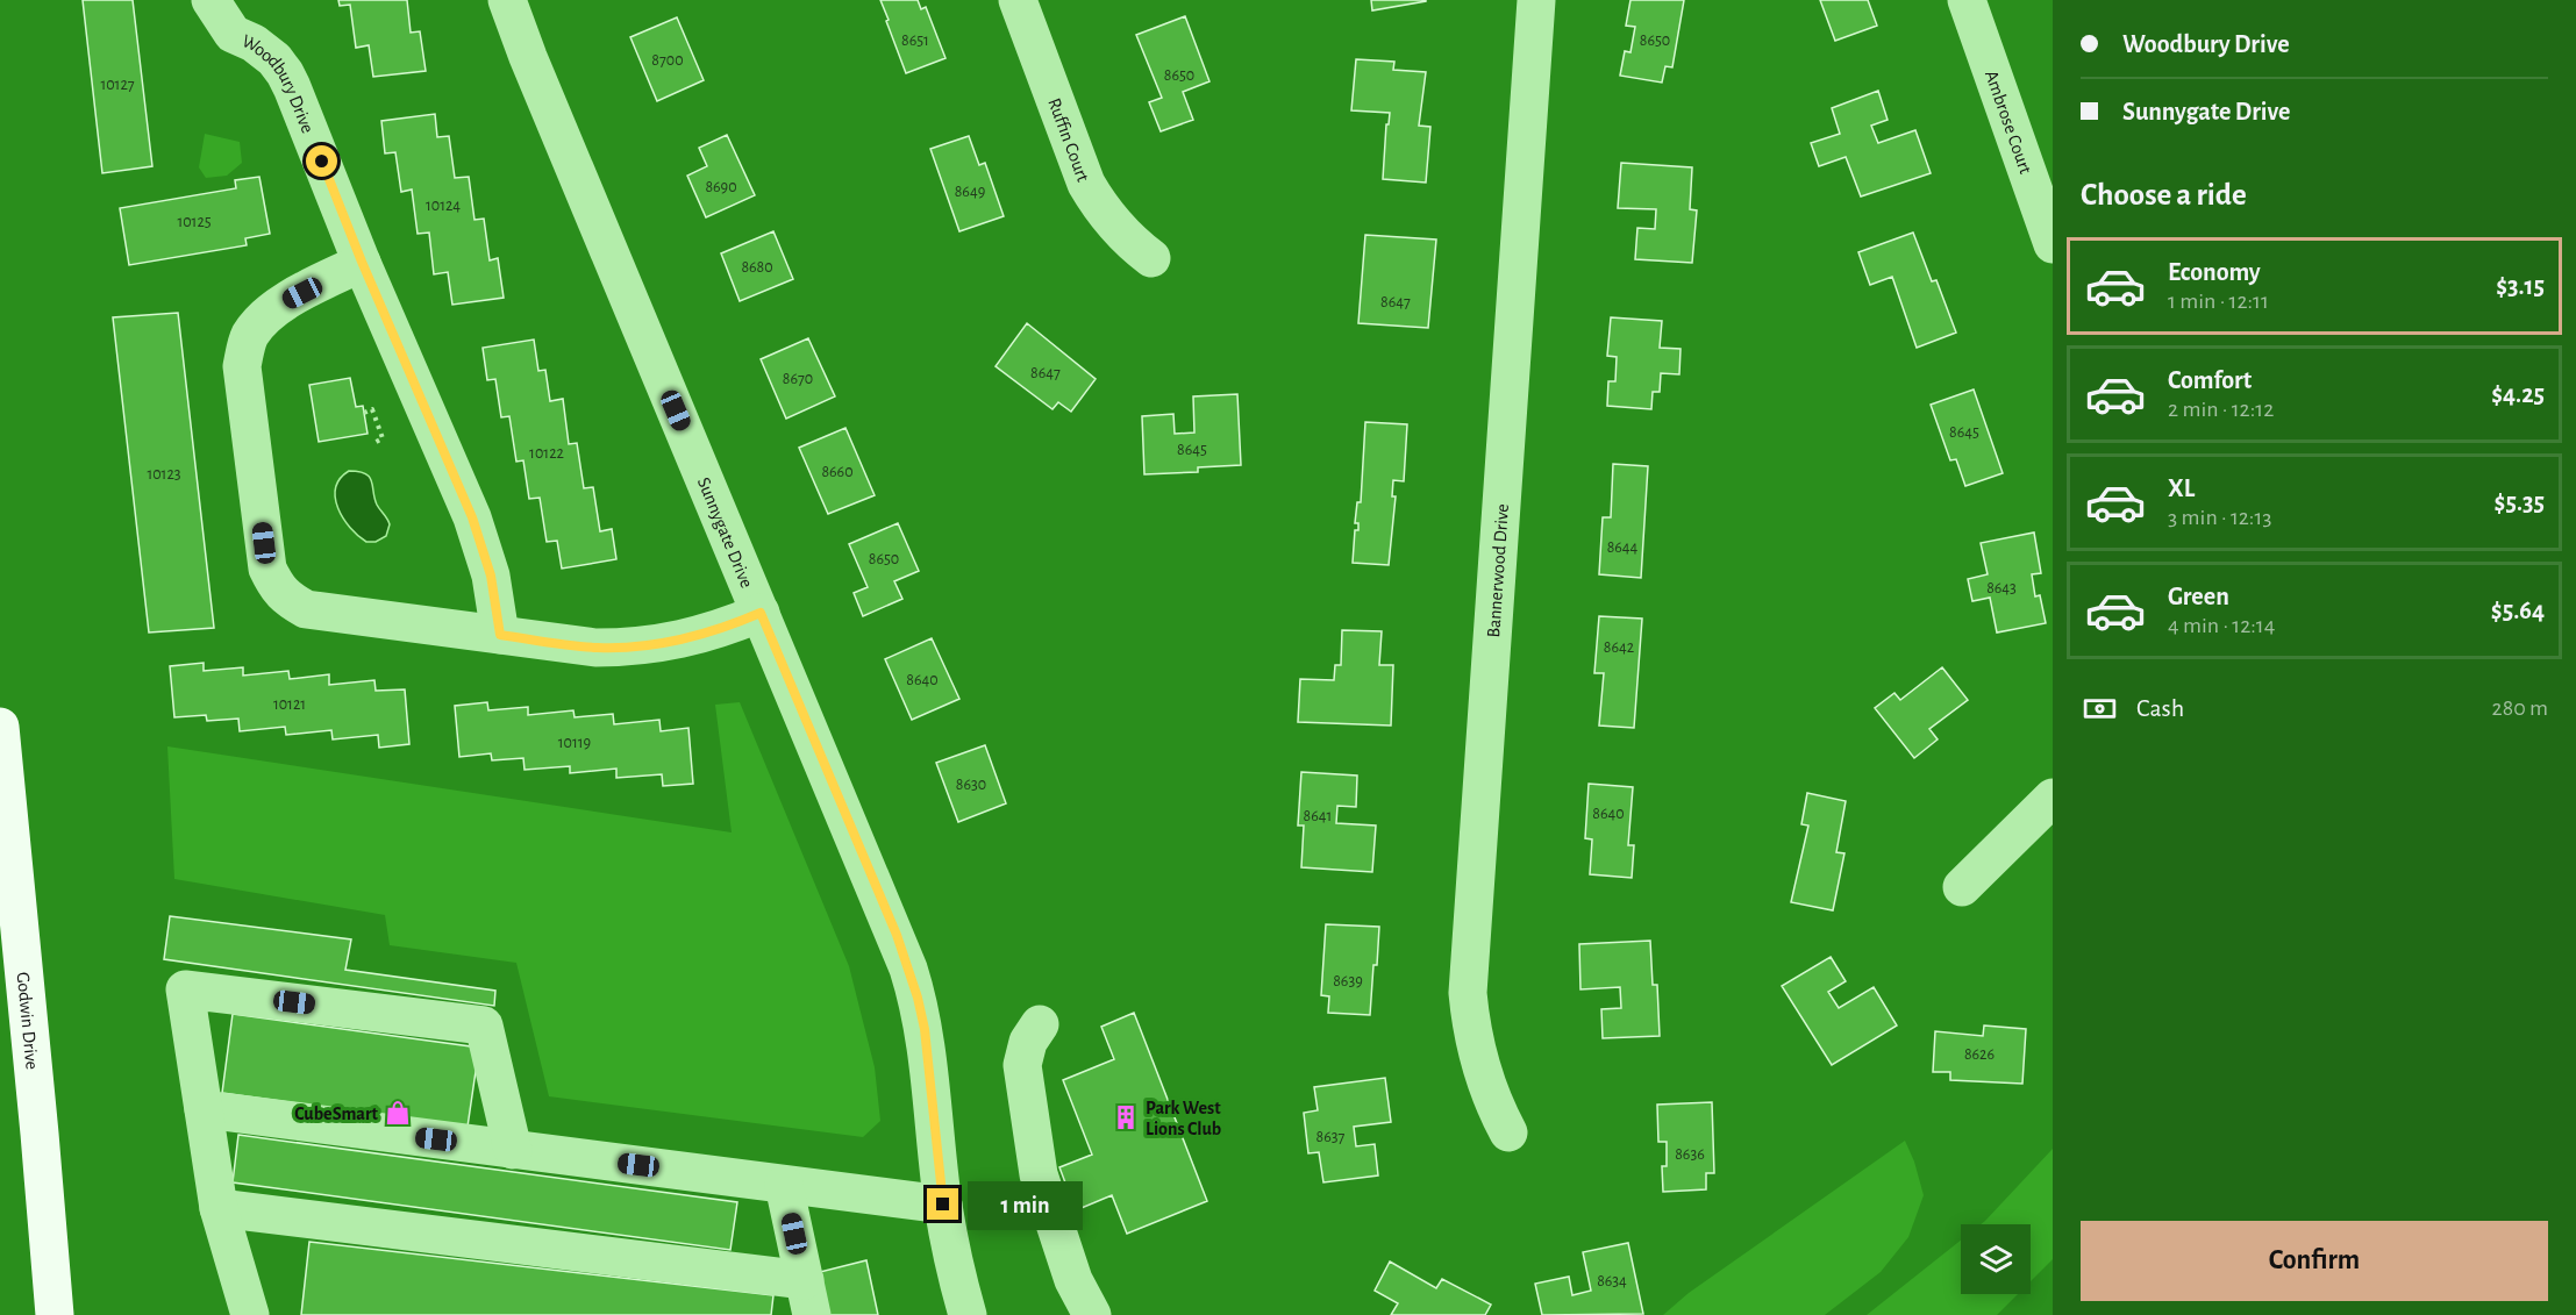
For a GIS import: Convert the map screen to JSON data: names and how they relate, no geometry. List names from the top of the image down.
{
  "streets": {
    "main road": ["Godwin Drive"],
    "street": [
      "Woodbury Drive",
      "Ambrose Court",
      "Ruffin Court",
      "Sunnygate Drive",
      "Bannerwood Drive"
    ]
  },
  "places": {
    "shop": ["CubeSmart"],
    "building": ["Park West Lions Club"]
  },
  "house_numbers": [
    "8651",
    "8650",
    "8700",
    "8650",
    "10127",
    "8690",
    "8649",
    "10124",
    "10125",
    "8680",
    "8647",
    "8647",
    "8670",
    "8645",
    "8645",
    "10122",
    "8660",
    "10123",
    "8644",
    "8650",
    "8643",
    "8642",
    "8640",
    "10121",
    "10119",
    "8630",
    "8640",
    "8641",
    "8639",
    "8626",
    "8637",
    "8636",
    "8634"
  ],
  "page": {
    "banner": ["Woodbury Drive", "Sunnygate Drive"],
    "heading": "Choose a ride",
    "list": [
      {
        "name": "Economy",
        "note": "1 min · 12:11",
        "value": "$3.15"
      },
      {
        "name": "Comfort",
        "note": "2 min · 12:12",
        "value": "$4.25"
      },
      {
        "name": "XL",
        "note": "3 min · 12:13",
        "value": "$5.35"
      },
      {
        "name": "Green",
        "note": "4 min · 12:14",
        "value": "$5.64"
      }
    ],
    "pay": ["Cash", "280 m"],
    "bubble": "1 min",
    "buttons": "Confirm"
  }
}
